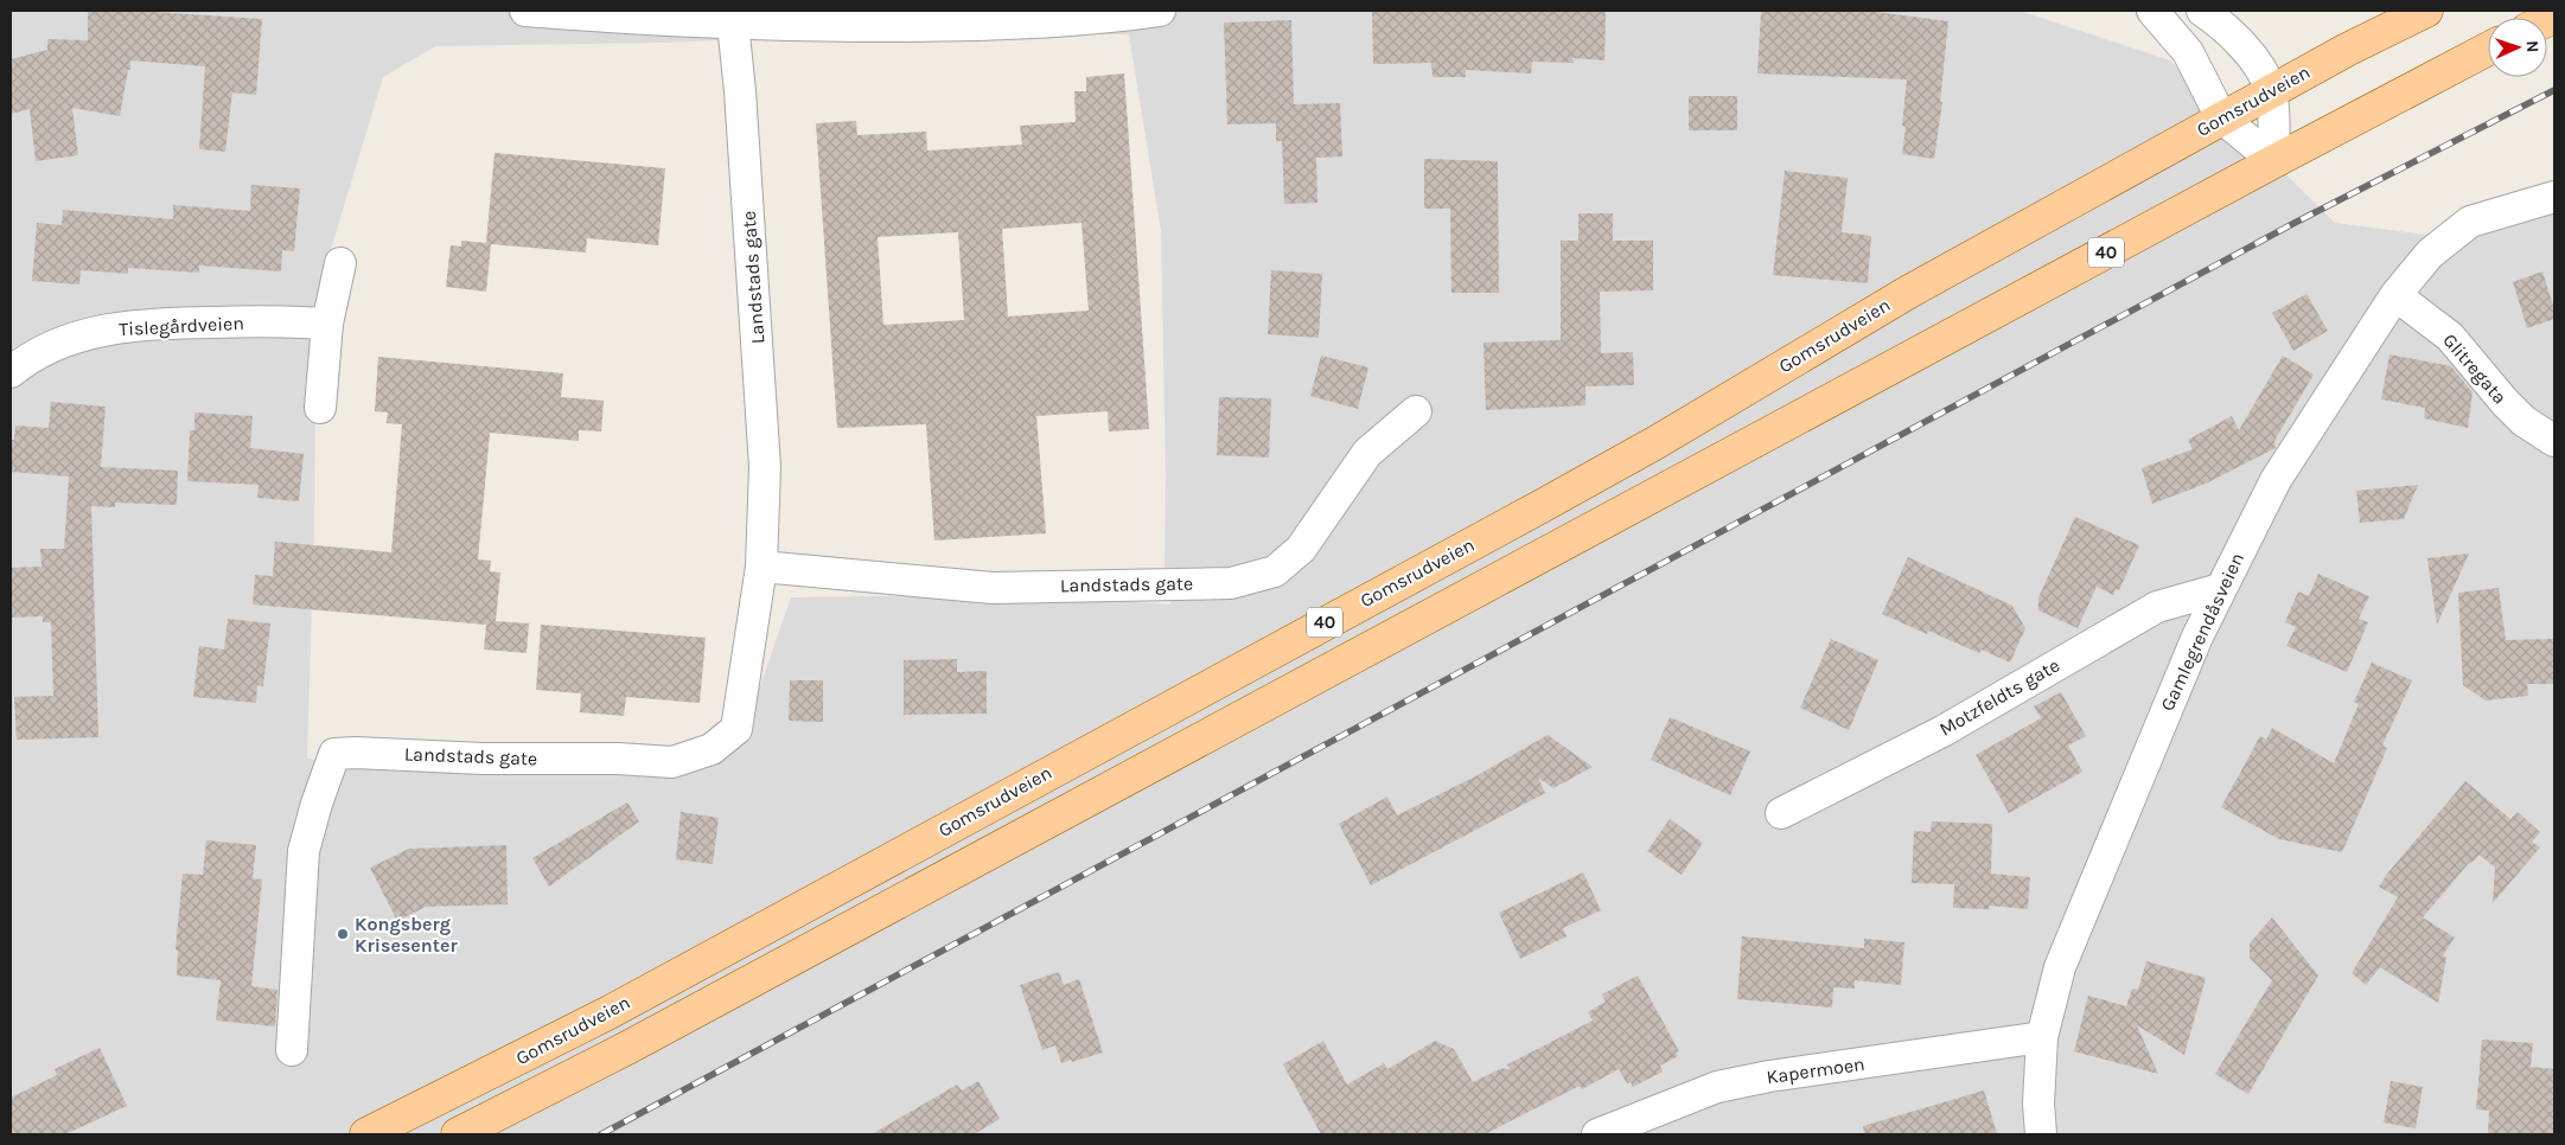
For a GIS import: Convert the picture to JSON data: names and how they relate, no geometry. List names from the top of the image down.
{
  "streets": {
    "main road": ["Gomsrudveien", "40"],
    "street": [
      "Landstads gate",
      "Tislegårdveien",
      "Glitregata",
      "Gamlegrendåsveien",
      "Motzfeldts gate",
      "Kapermoen"
    ]
  },
  "crossings": [
    ["Glitregata", "Gamlegrendåsveien"],
    ["Gamlegrendåsveien", "Motzfeldts gate"],
    ["Gamlegrendåsveien", "Kapermoen"]
  ],
  "places": ["Kongsberg Krisesenter"],
  "north": "right"
}
